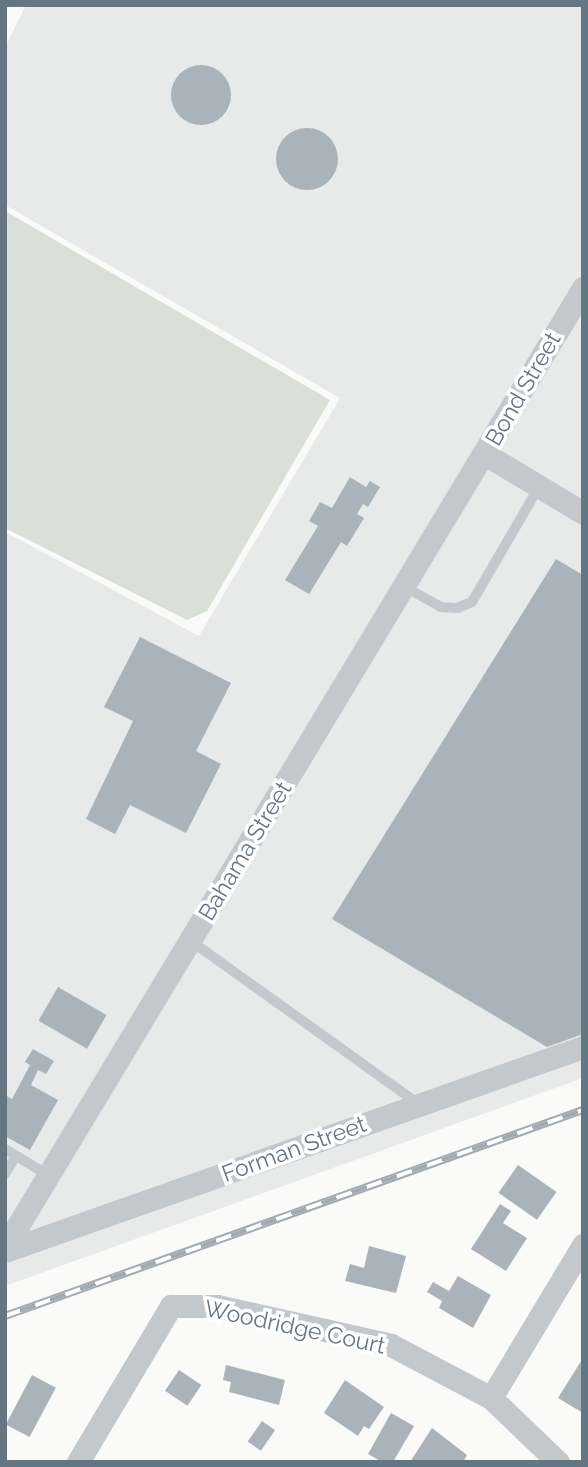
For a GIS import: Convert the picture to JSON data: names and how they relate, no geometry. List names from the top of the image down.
{
  "streets": {
    "street": [
      "Bond Street",
      "Bahama Street",
      "Forman Street",
      "Woodridge Court"
    ]
  },
  "crossings": [
    ["Bond Street", "Bahama Street"],
    ["Bahama Street", "Forman Street"]
  ]
}
